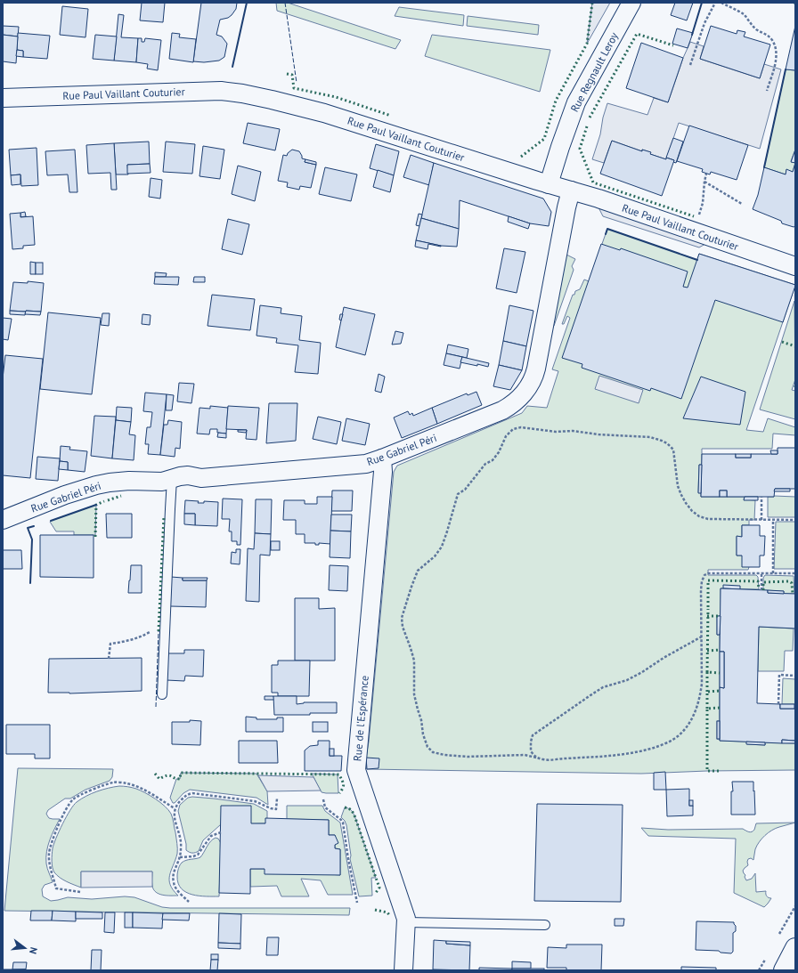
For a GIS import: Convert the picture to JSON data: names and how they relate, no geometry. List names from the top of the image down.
{
  "streets": {
    "street": [
      "Rue Regnault Leroy",
      "Rue Paul Vaillant Couturier",
      "Rue Gabriel Péri",
      "Rue de l'Espérance"
    ]
  },
  "crossings": [
    ["Rue Regnault Leroy", "Rue Paul Vaillant Couturier"],
    ["Rue Paul Vaillant Couturier", "Rue Gabriel Péri"],
    ["Rue Gabriel Péri", "Rue de l'Espérance"]
  ],
  "north": "right"
}
